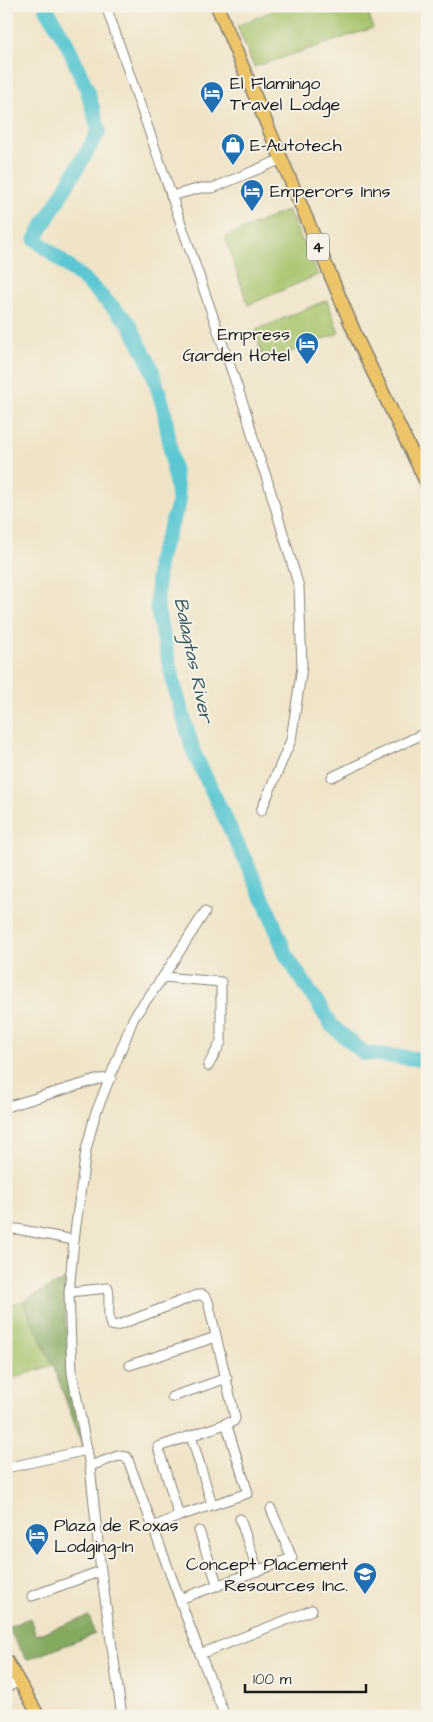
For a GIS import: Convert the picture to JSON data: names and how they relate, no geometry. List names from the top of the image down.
{
  "streets": {
    "highway": ["4"]
  },
  "water": ["Balagtas River"],
  "places": {
    "hotel": [
      "El Flamingo Travel Lodge",
      "Emperors Inns",
      "Empress Garden Hotel",
      "Plaza de Roxas Lodging-In"
    ],
    "shop": ["E-Autotech"],
    "school or university": ["Concept Placement Resources Inc."]
  },
  "scale_bar": "100 m"
}
